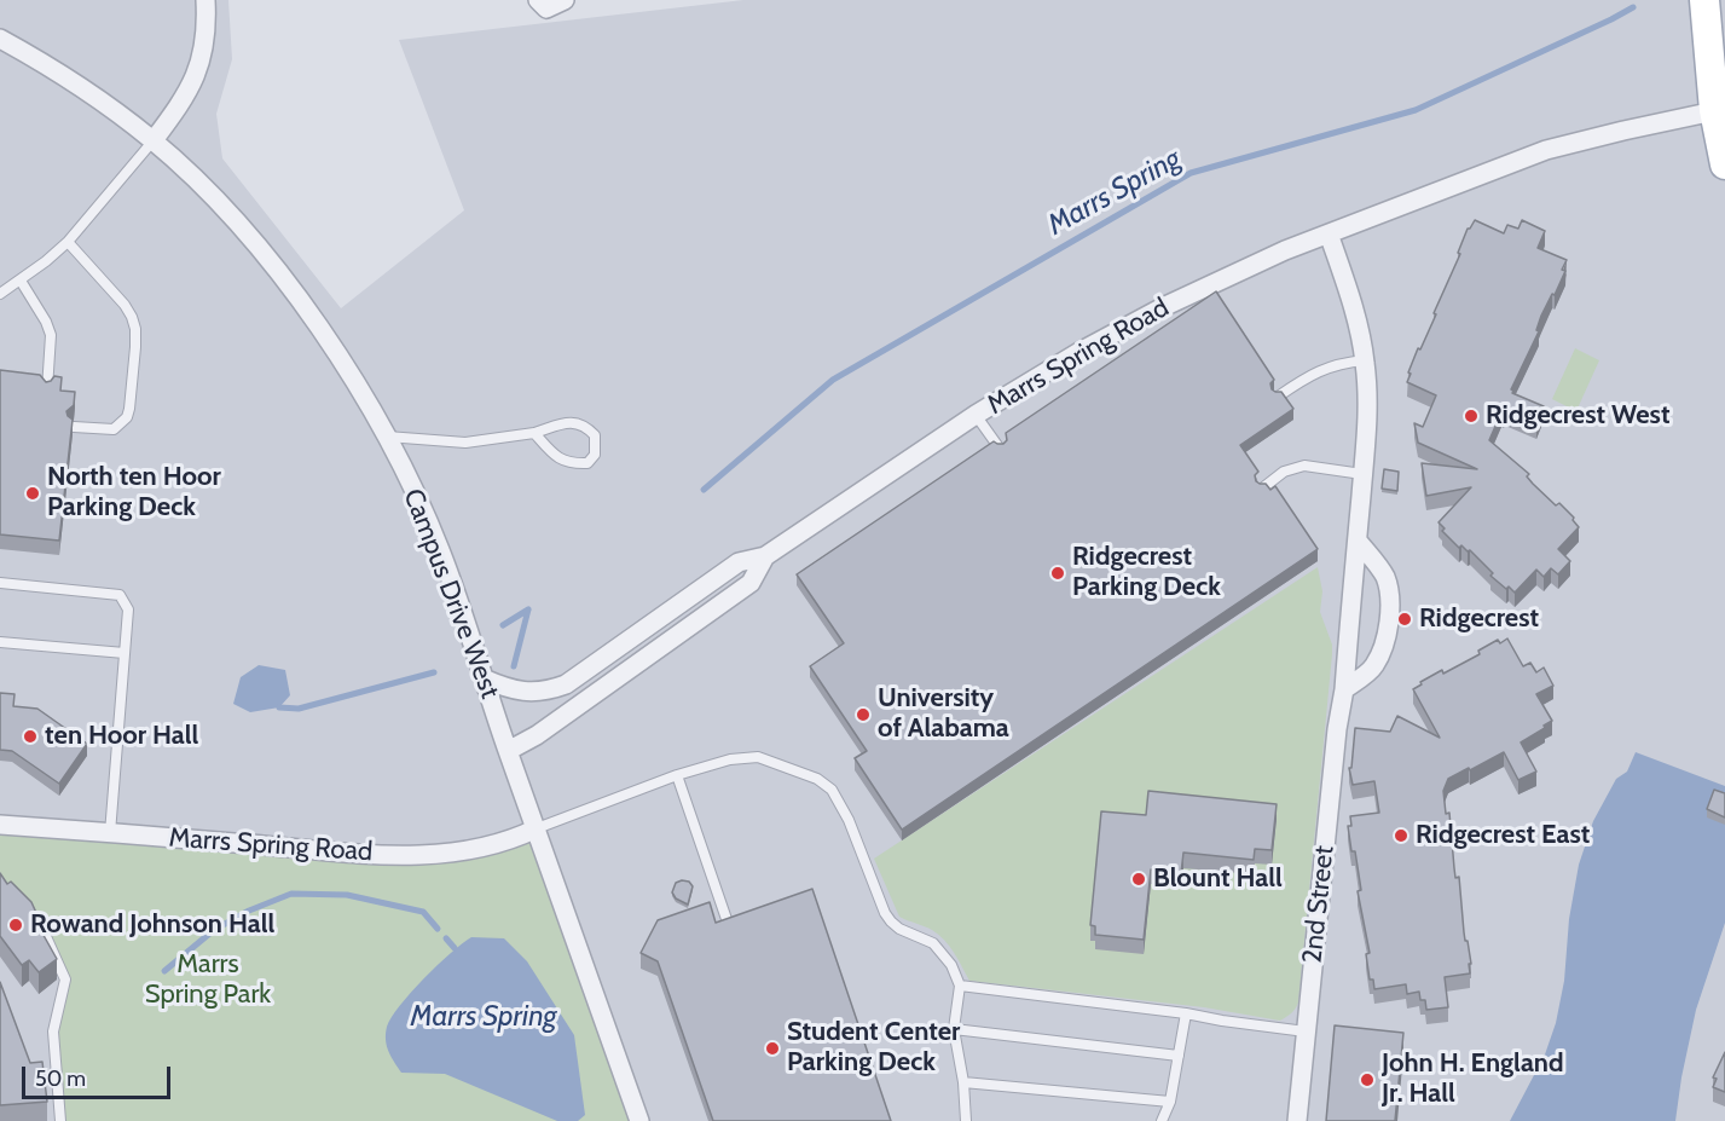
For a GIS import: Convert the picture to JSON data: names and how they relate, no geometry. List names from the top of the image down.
{
  "streets": {
    "street": ["Marrs Spring Road", "Campus Drive West", "2nd Street"]
  },
  "crossings": [
    ["Marrs Spring Road", "Campus Drive West"],
    ["Marrs Spring Road", "2nd Street"]
  ],
  "water": ["Marrs Spring"],
  "parks": ["Marrs Spring Park"],
  "places": [
    "Ridgecrest West",
    "North ten Hoor Parking Deck",
    "Ridgecrest Parking Deck",
    "Ridgecrest",
    "University of Alabama",
    "ten Hoor Hall",
    "Ridgecrest East",
    "Blount Hall",
    "Rowand Johnson Hall",
    "Student Center Parking Deck",
    "John H. England Jr. Hall"
  ],
  "scale_bar": "50 m"
}
